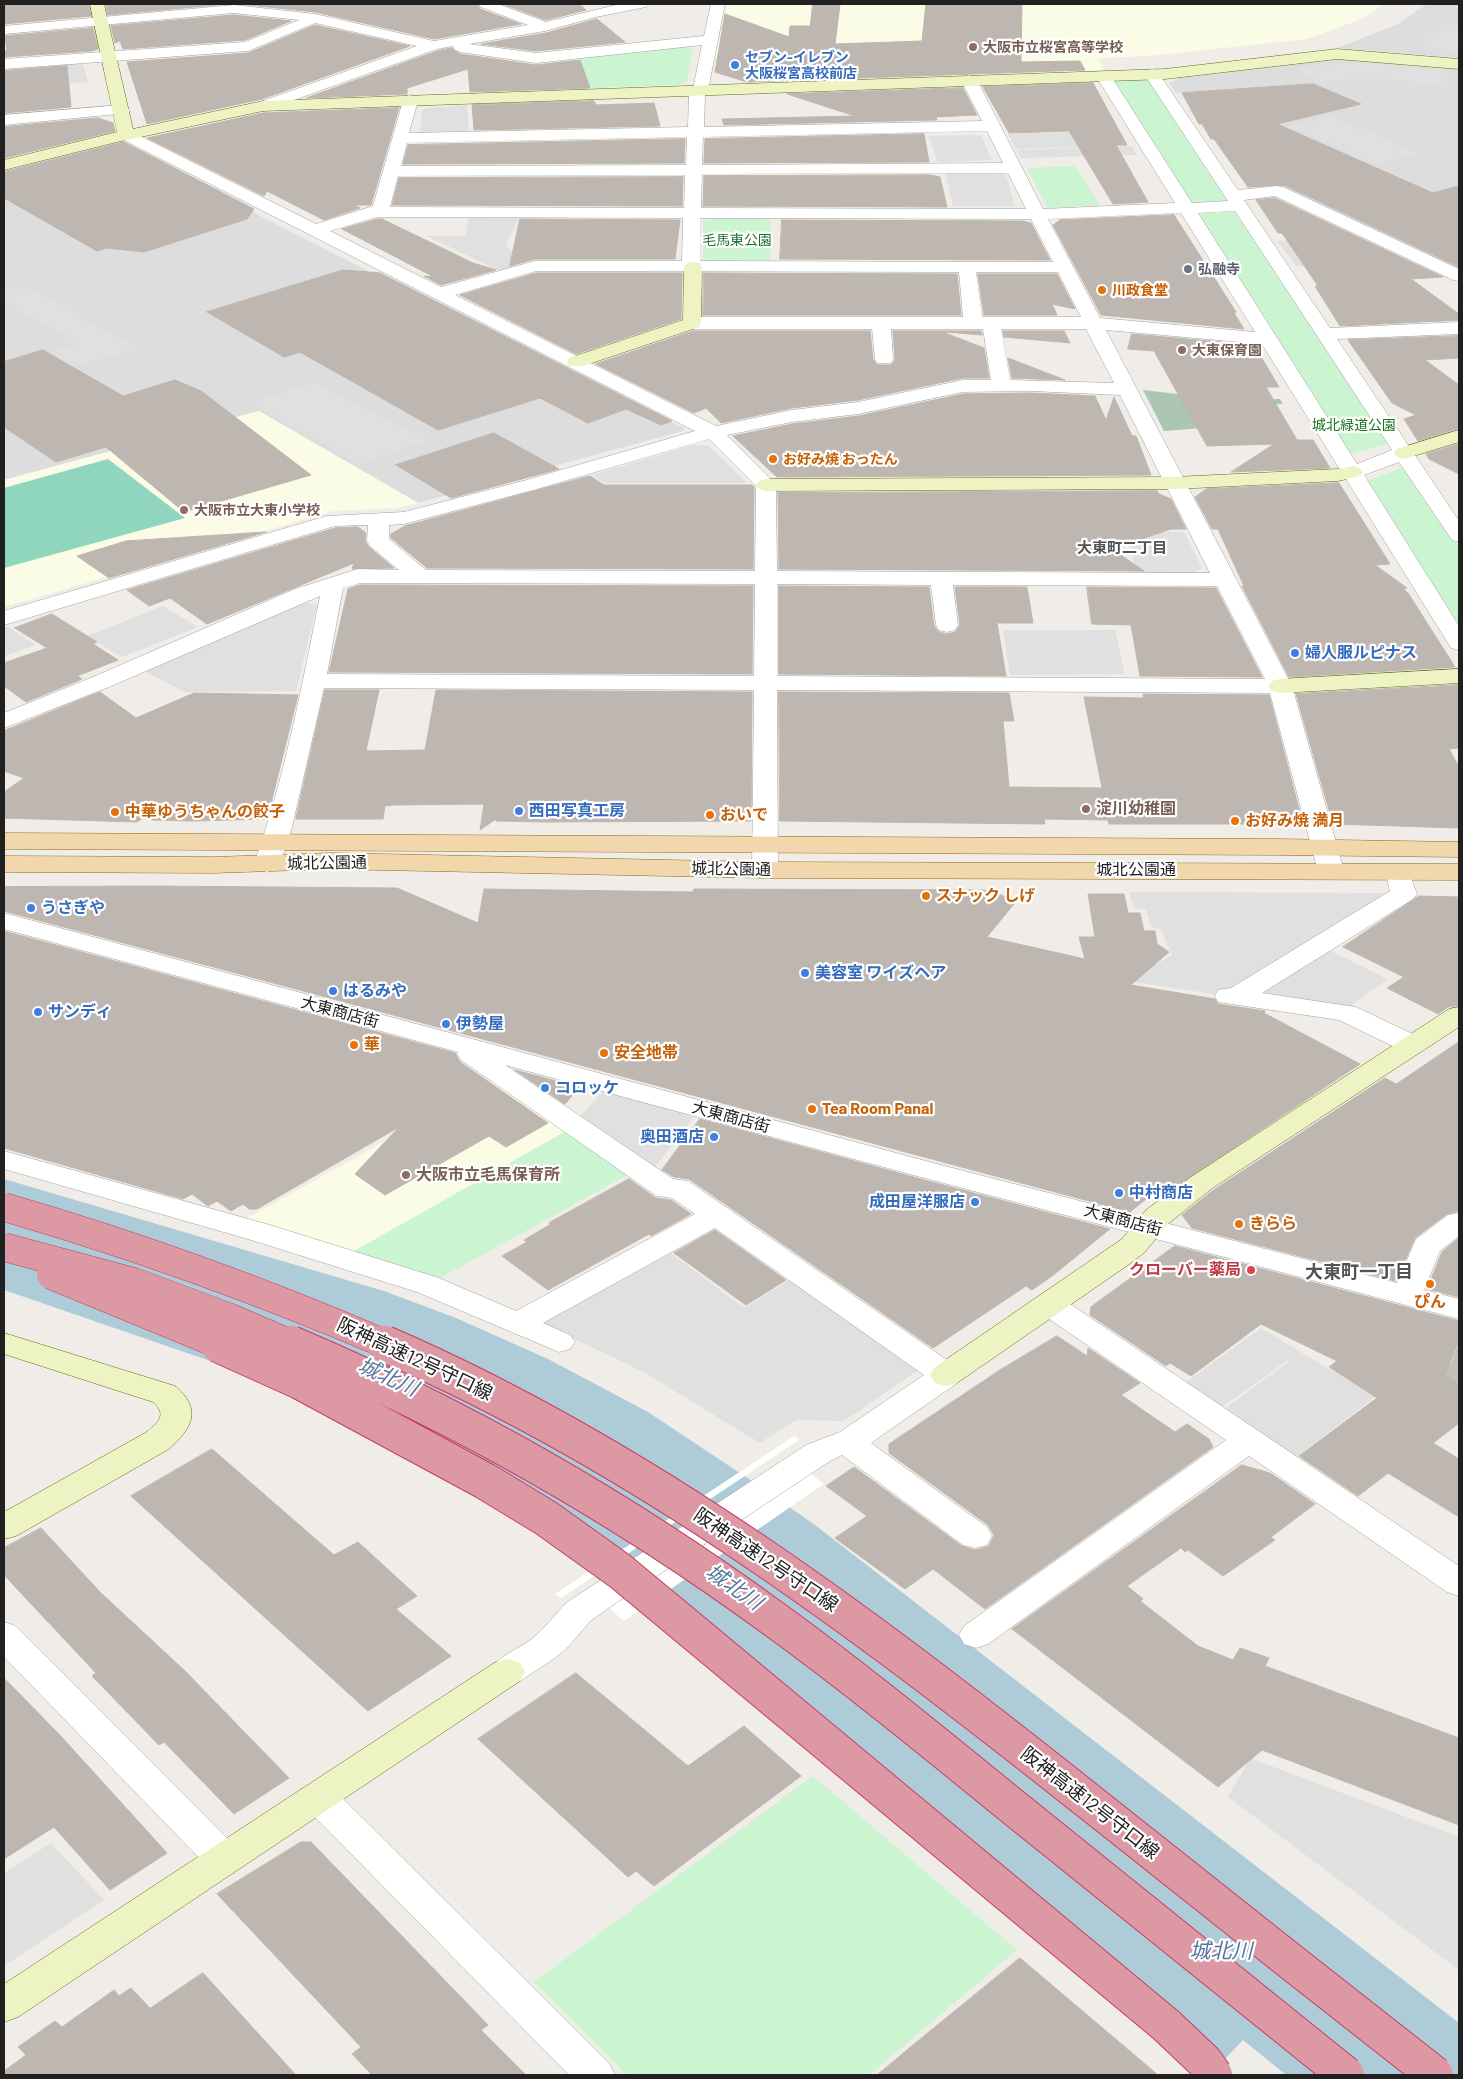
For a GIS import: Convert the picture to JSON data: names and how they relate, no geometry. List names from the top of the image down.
{
  "streets": {
    "highway": ["阪神高速12号守口線"],
    "main road": ["城北公園通"],
    "street": ["大東商店街"]
  },
  "districts": ["大東町二丁目", "大東町一丁目"],
  "water": ["城北川"],
  "parks": ["毛馬東公園", "城北緑道公園"],
  "places": [
    "大阪市立桜宮高等学校",
    "セブン-イレブン 大阪桜宮高校前店",
    "弘融寺",
    "川政食堂",
    "大東保育園",
    "お好み焼 おったん",
    "大阪市立大東小学校",
    "婦人服ルピナス",
    "淀川幼稚園",
    "西田写真工房",
    "中華ゆうちゃんの餃子",
    "おいで",
    "お好み焼 満月",
    "スナック しげ",
    "うさぎや",
    "美容室 ワイズヘア",
    "はるみや",
    "サンディ",
    "伊勢屋",
    "華",
    "安全地帯",
    "コロッケ",
    "Tea Room Panal",
    "奥田酒店",
    "大阪市立毛馬保育所",
    "中村商店",
    "成田屋洋服店",
    "きらら",
    "クローバー薬局",
    "ぴん"
  ]
}
